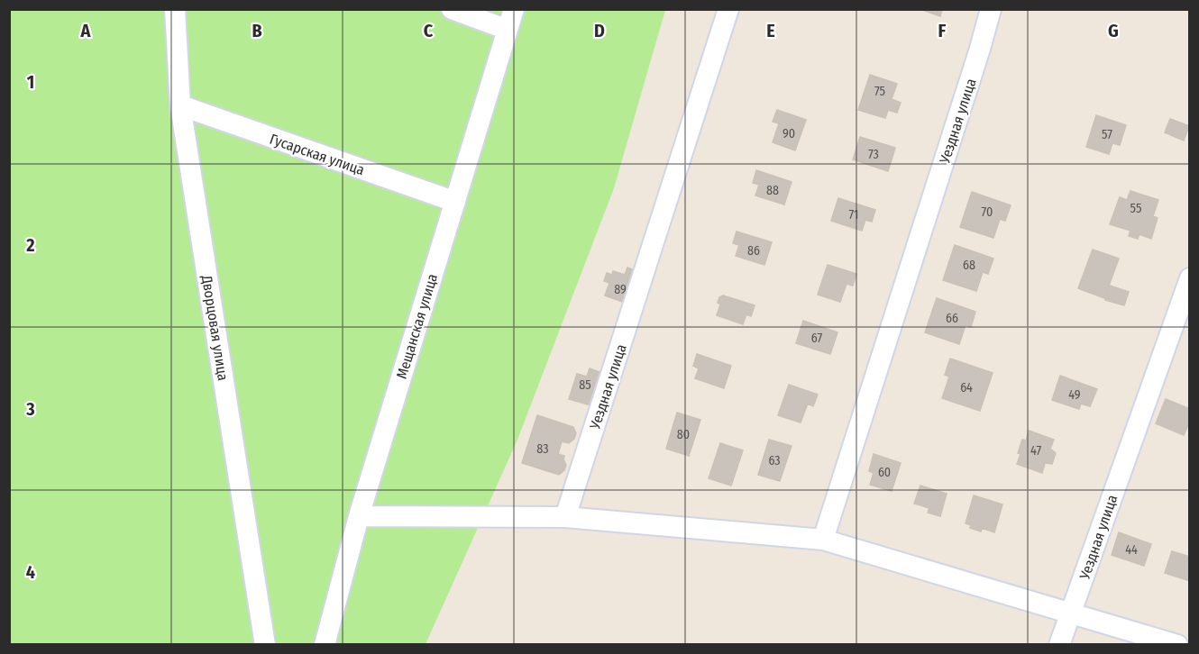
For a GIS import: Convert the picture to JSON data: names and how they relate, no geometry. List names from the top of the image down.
{
  "streets": {
    "street": [
      "Уездная улица",
      "Гусарская улица",
      "Мещанская улица",
      "Дворцовая улица"
    ]
  },
  "crossings": [
    ["Гусарская улица", "Мещанская улица"],
    ["Гусарская улица", "Дворцовая улица"]
  ],
  "house_numbers": [
    "75",
    "90",
    "57",
    "73",
    "88",
    "55",
    "70",
    "71",
    "86",
    "68",
    "89",
    "66",
    "67",
    "85",
    "64",
    "49",
    "80",
    "83",
    "47",
    "63",
    "60",
    "44"
  ],
  "grid": {
    "columns": [
      "A",
      "B",
      "C",
      "D",
      "E",
      "F",
      "G"
    ],
    "rows": [
      "1",
      "2",
      "3",
      "4"
    ]
  }
}
